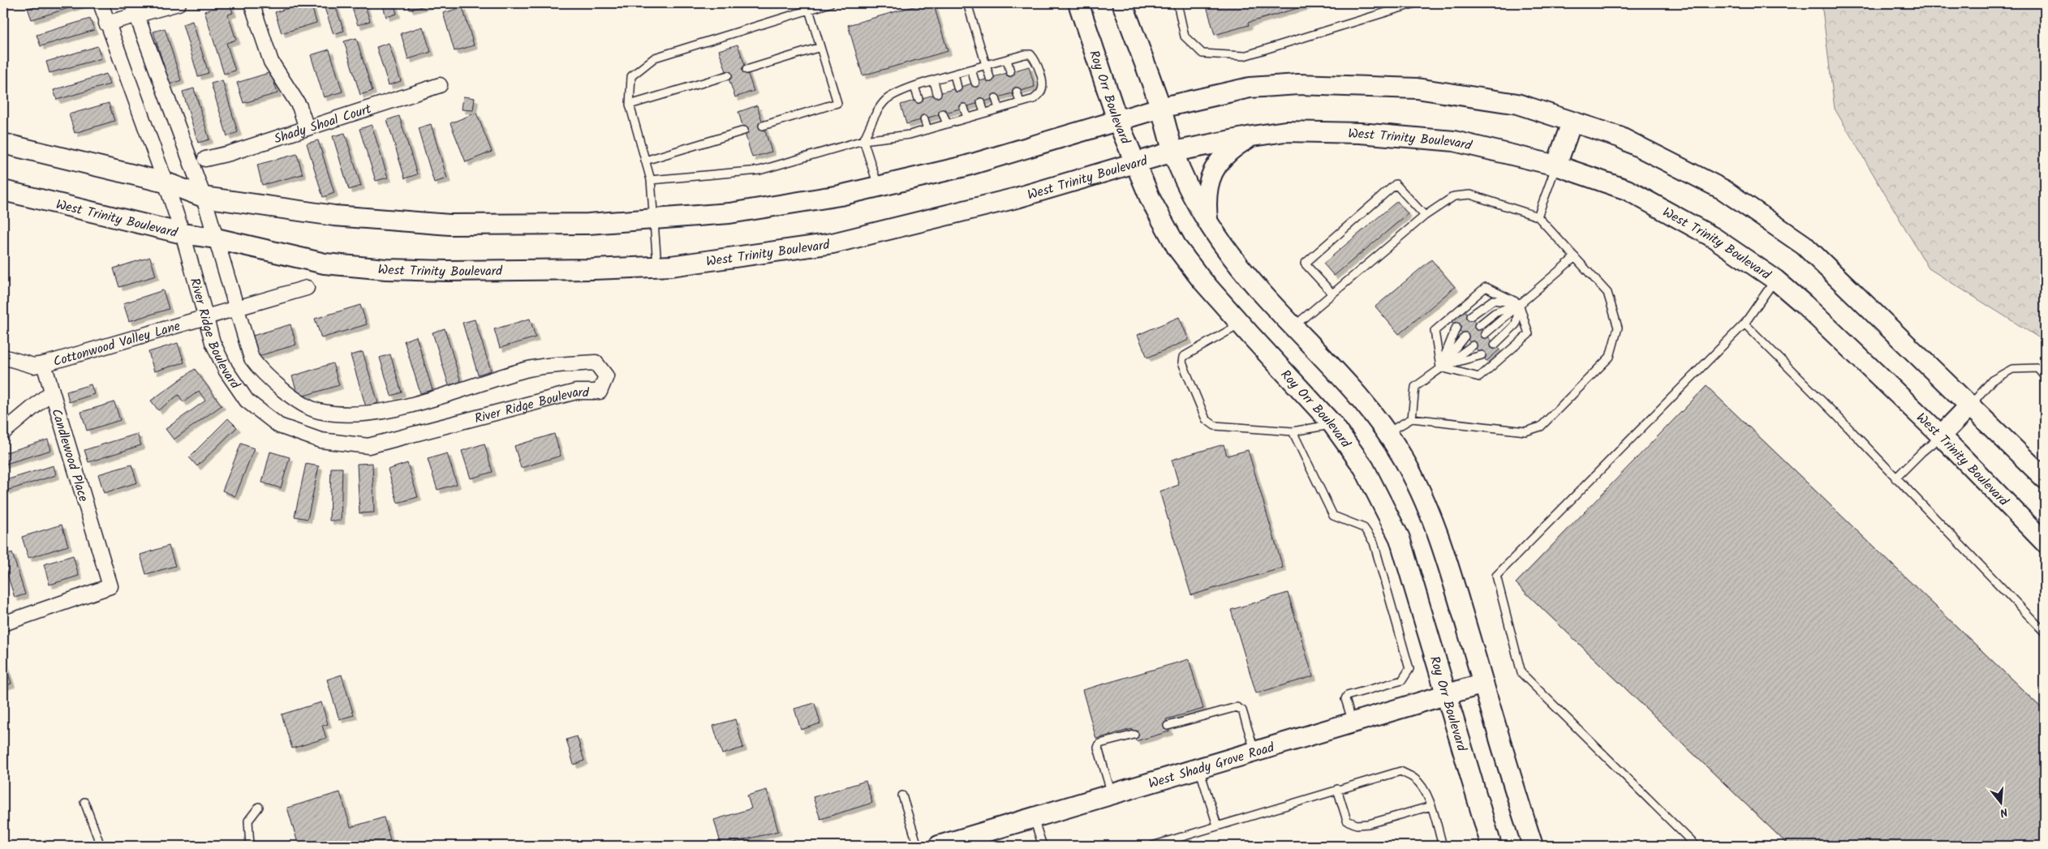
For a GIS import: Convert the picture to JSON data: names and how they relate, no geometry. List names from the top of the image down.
{
  "streets": {
    "main road": ["Roy Orr Boulevard", "West Trinity Boulevard", "West Shady Grove Road"],
    "street": [
      "Shady Shoal Court",
      "River Ridge Boulevard",
      "Cottonwood Valley Lane",
      "Candlewood Place"
    ]
  },
  "crossings": [
    ["Roy Orr Boulevard", "West Trinity Boulevard"],
    ["Roy Orr Boulevard", "West Shady Grove Road"],
    ["West Trinity Boulevard", "River Ridge Boulevard"],
    ["River Ridge Boulevard", "Cottonwood Valley Lane"],
    ["Cottonwood Valley Lane", "Candlewood Place"]
  ],
  "north": "bottom"
}
